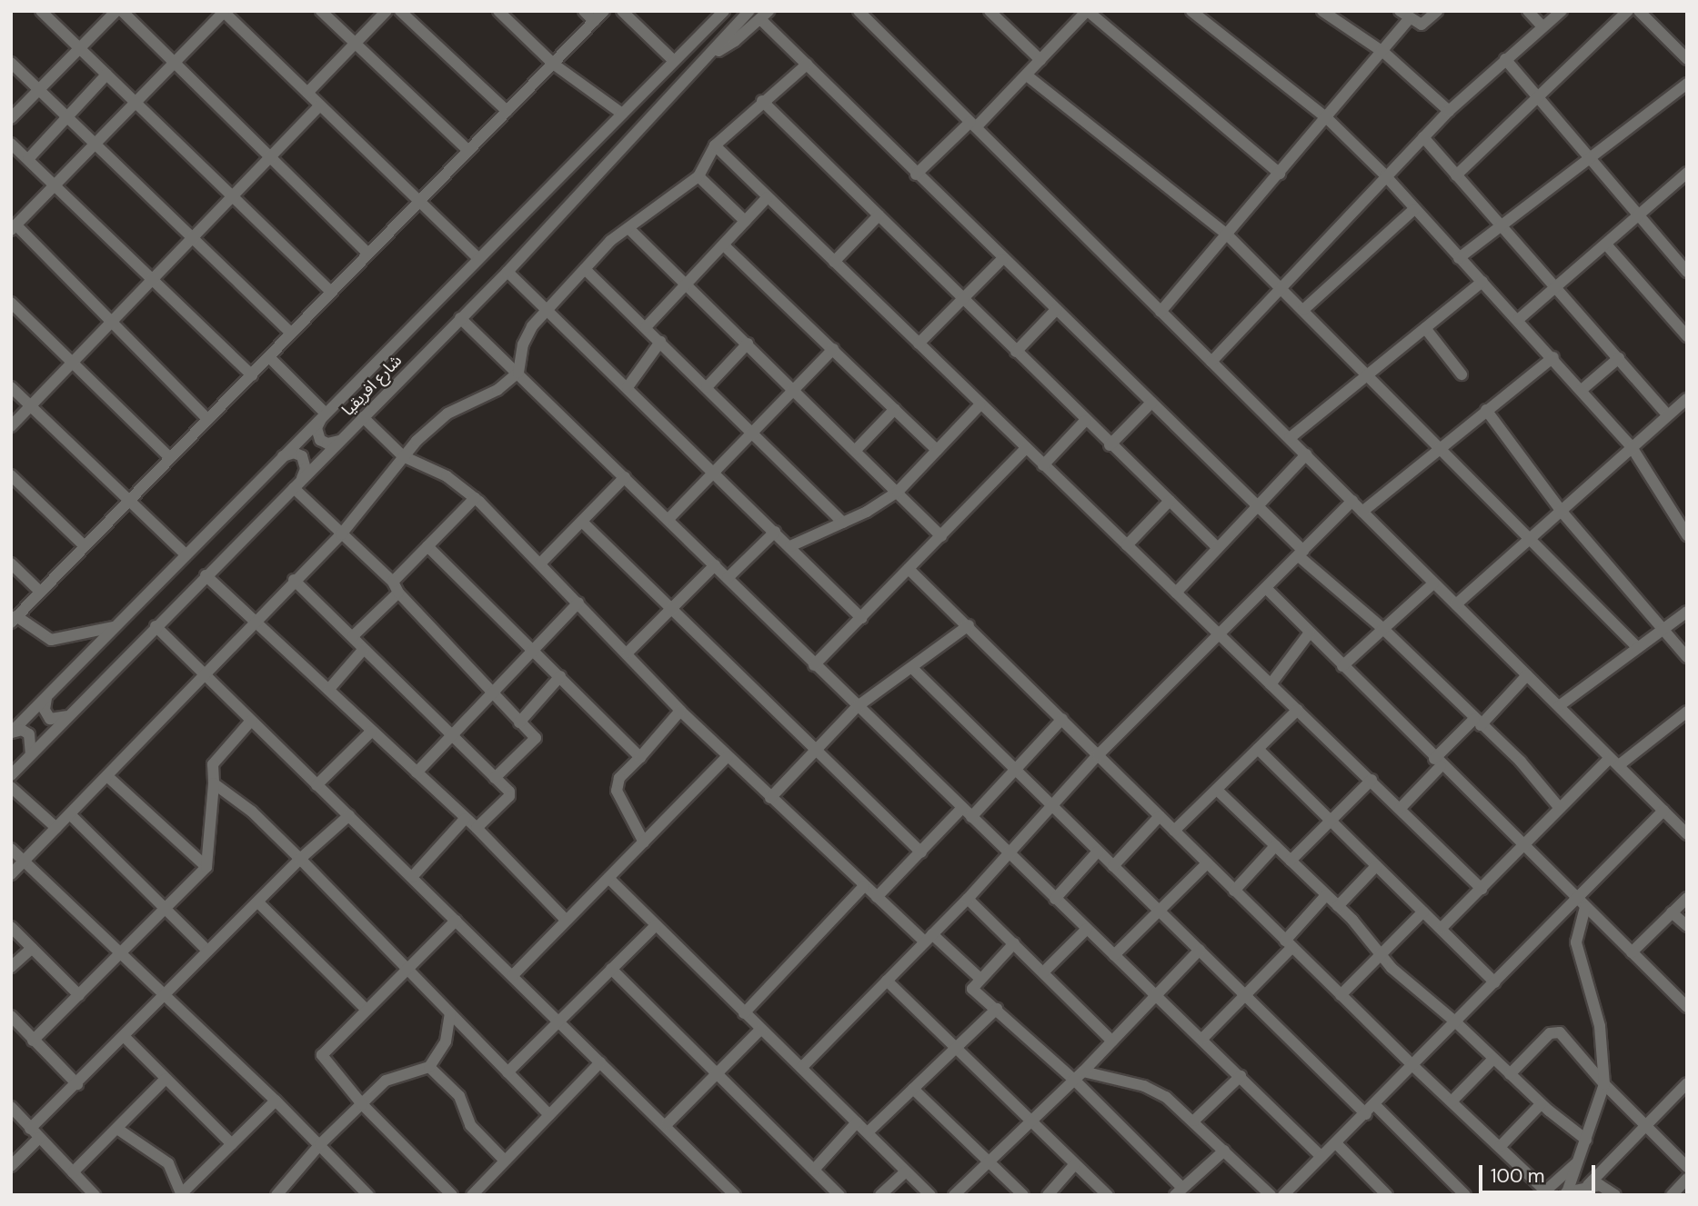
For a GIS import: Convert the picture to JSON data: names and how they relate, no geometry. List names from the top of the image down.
{
  "streets": {
    "street": ["شارع افريقيا"]
  },
  "scale_bar": "100 m"
}
